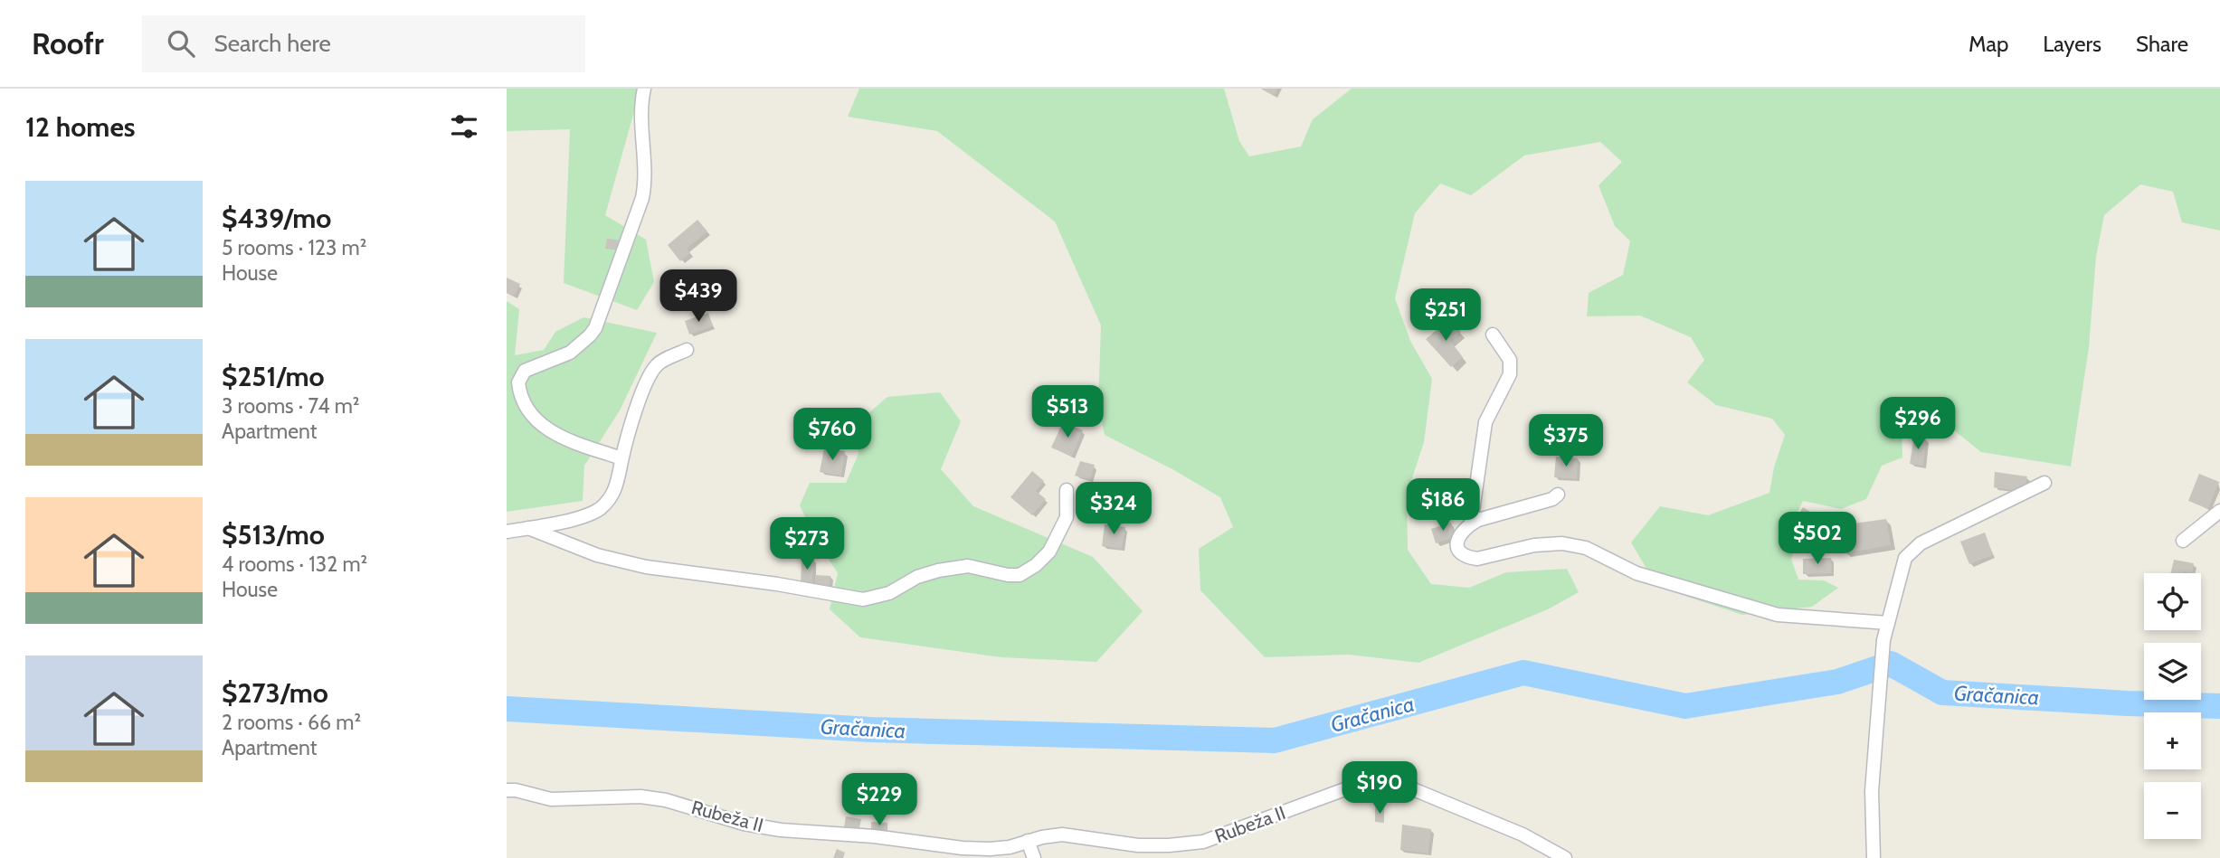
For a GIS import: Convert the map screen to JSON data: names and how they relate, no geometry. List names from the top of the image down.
{
  "streets": {
    "street": ["Rubeža II"]
  },
  "water": ["Gračanica"],
  "page": {
    "header": "Roofr",
    "search": "Search here",
    "nav": ["Map", "Layers", "Share"],
    "heading": "12 homes",
    "list": [
      {
        "name": "$439/mo",
        "note": "5 rooms · 123 m² · House"
      },
      {
        "name": "$251/mo",
        "note": "3 rooms · 74 m² · Apartment"
      },
      {
        "name": "$513/mo",
        "note": "4 rooms · 132 m² · House"
      },
      {
        "name": "$273/mo",
        "note": "2 rooms · 66 m² · Apartment"
      }
    ],
    "price": [
      "$439",
      "$251",
      "$513",
      "$296",
      "$760",
      "$375",
      "$186",
      "$324",
      "$502",
      "$273",
      "$190",
      "$229"
    ],
    "map_buttons": ["+", "−"]
  }
}
